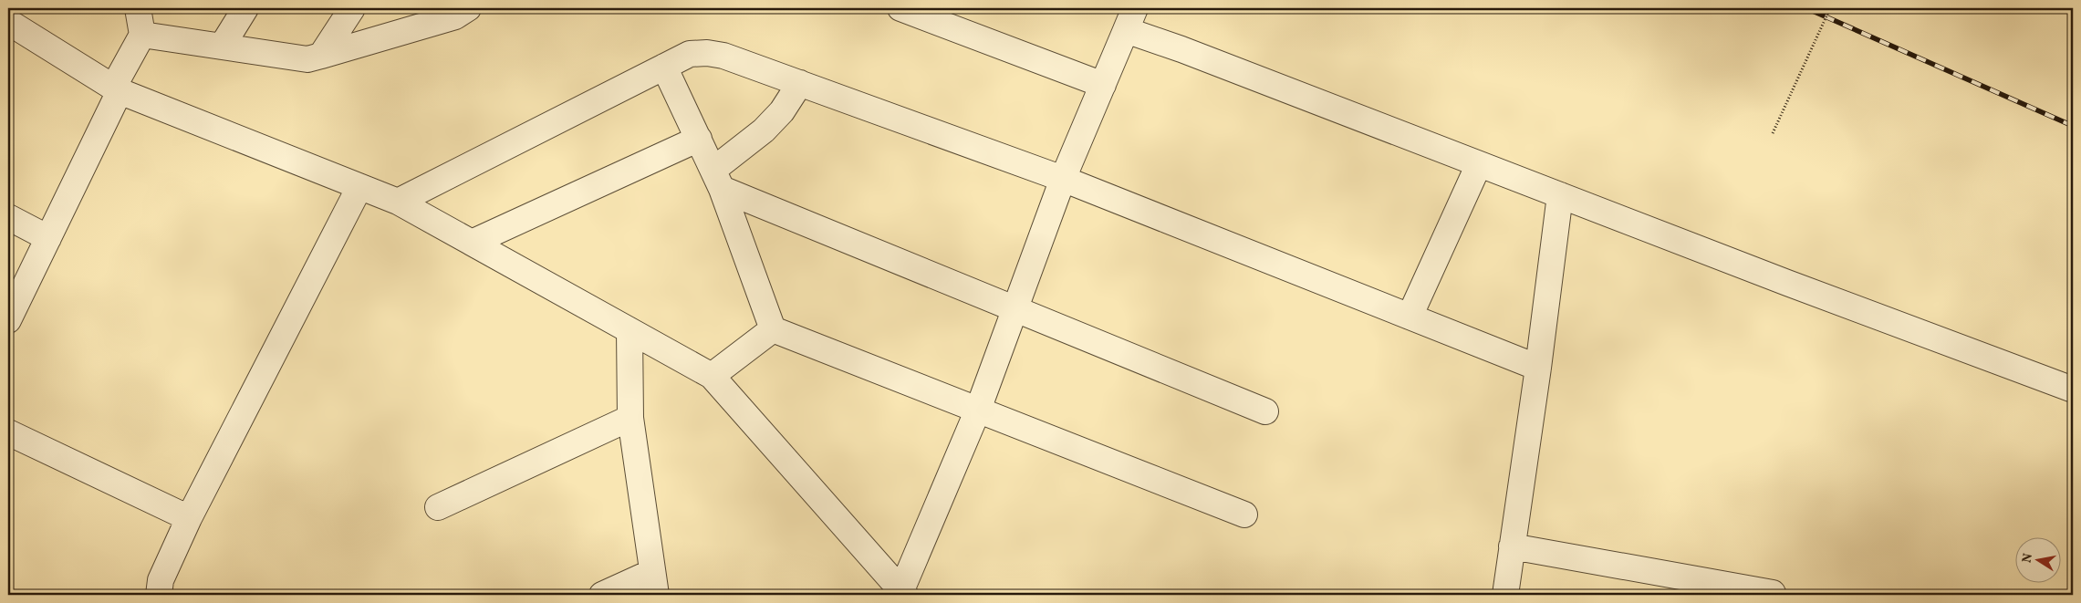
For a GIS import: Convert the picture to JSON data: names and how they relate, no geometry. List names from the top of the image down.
{
  "north": "left"
}
